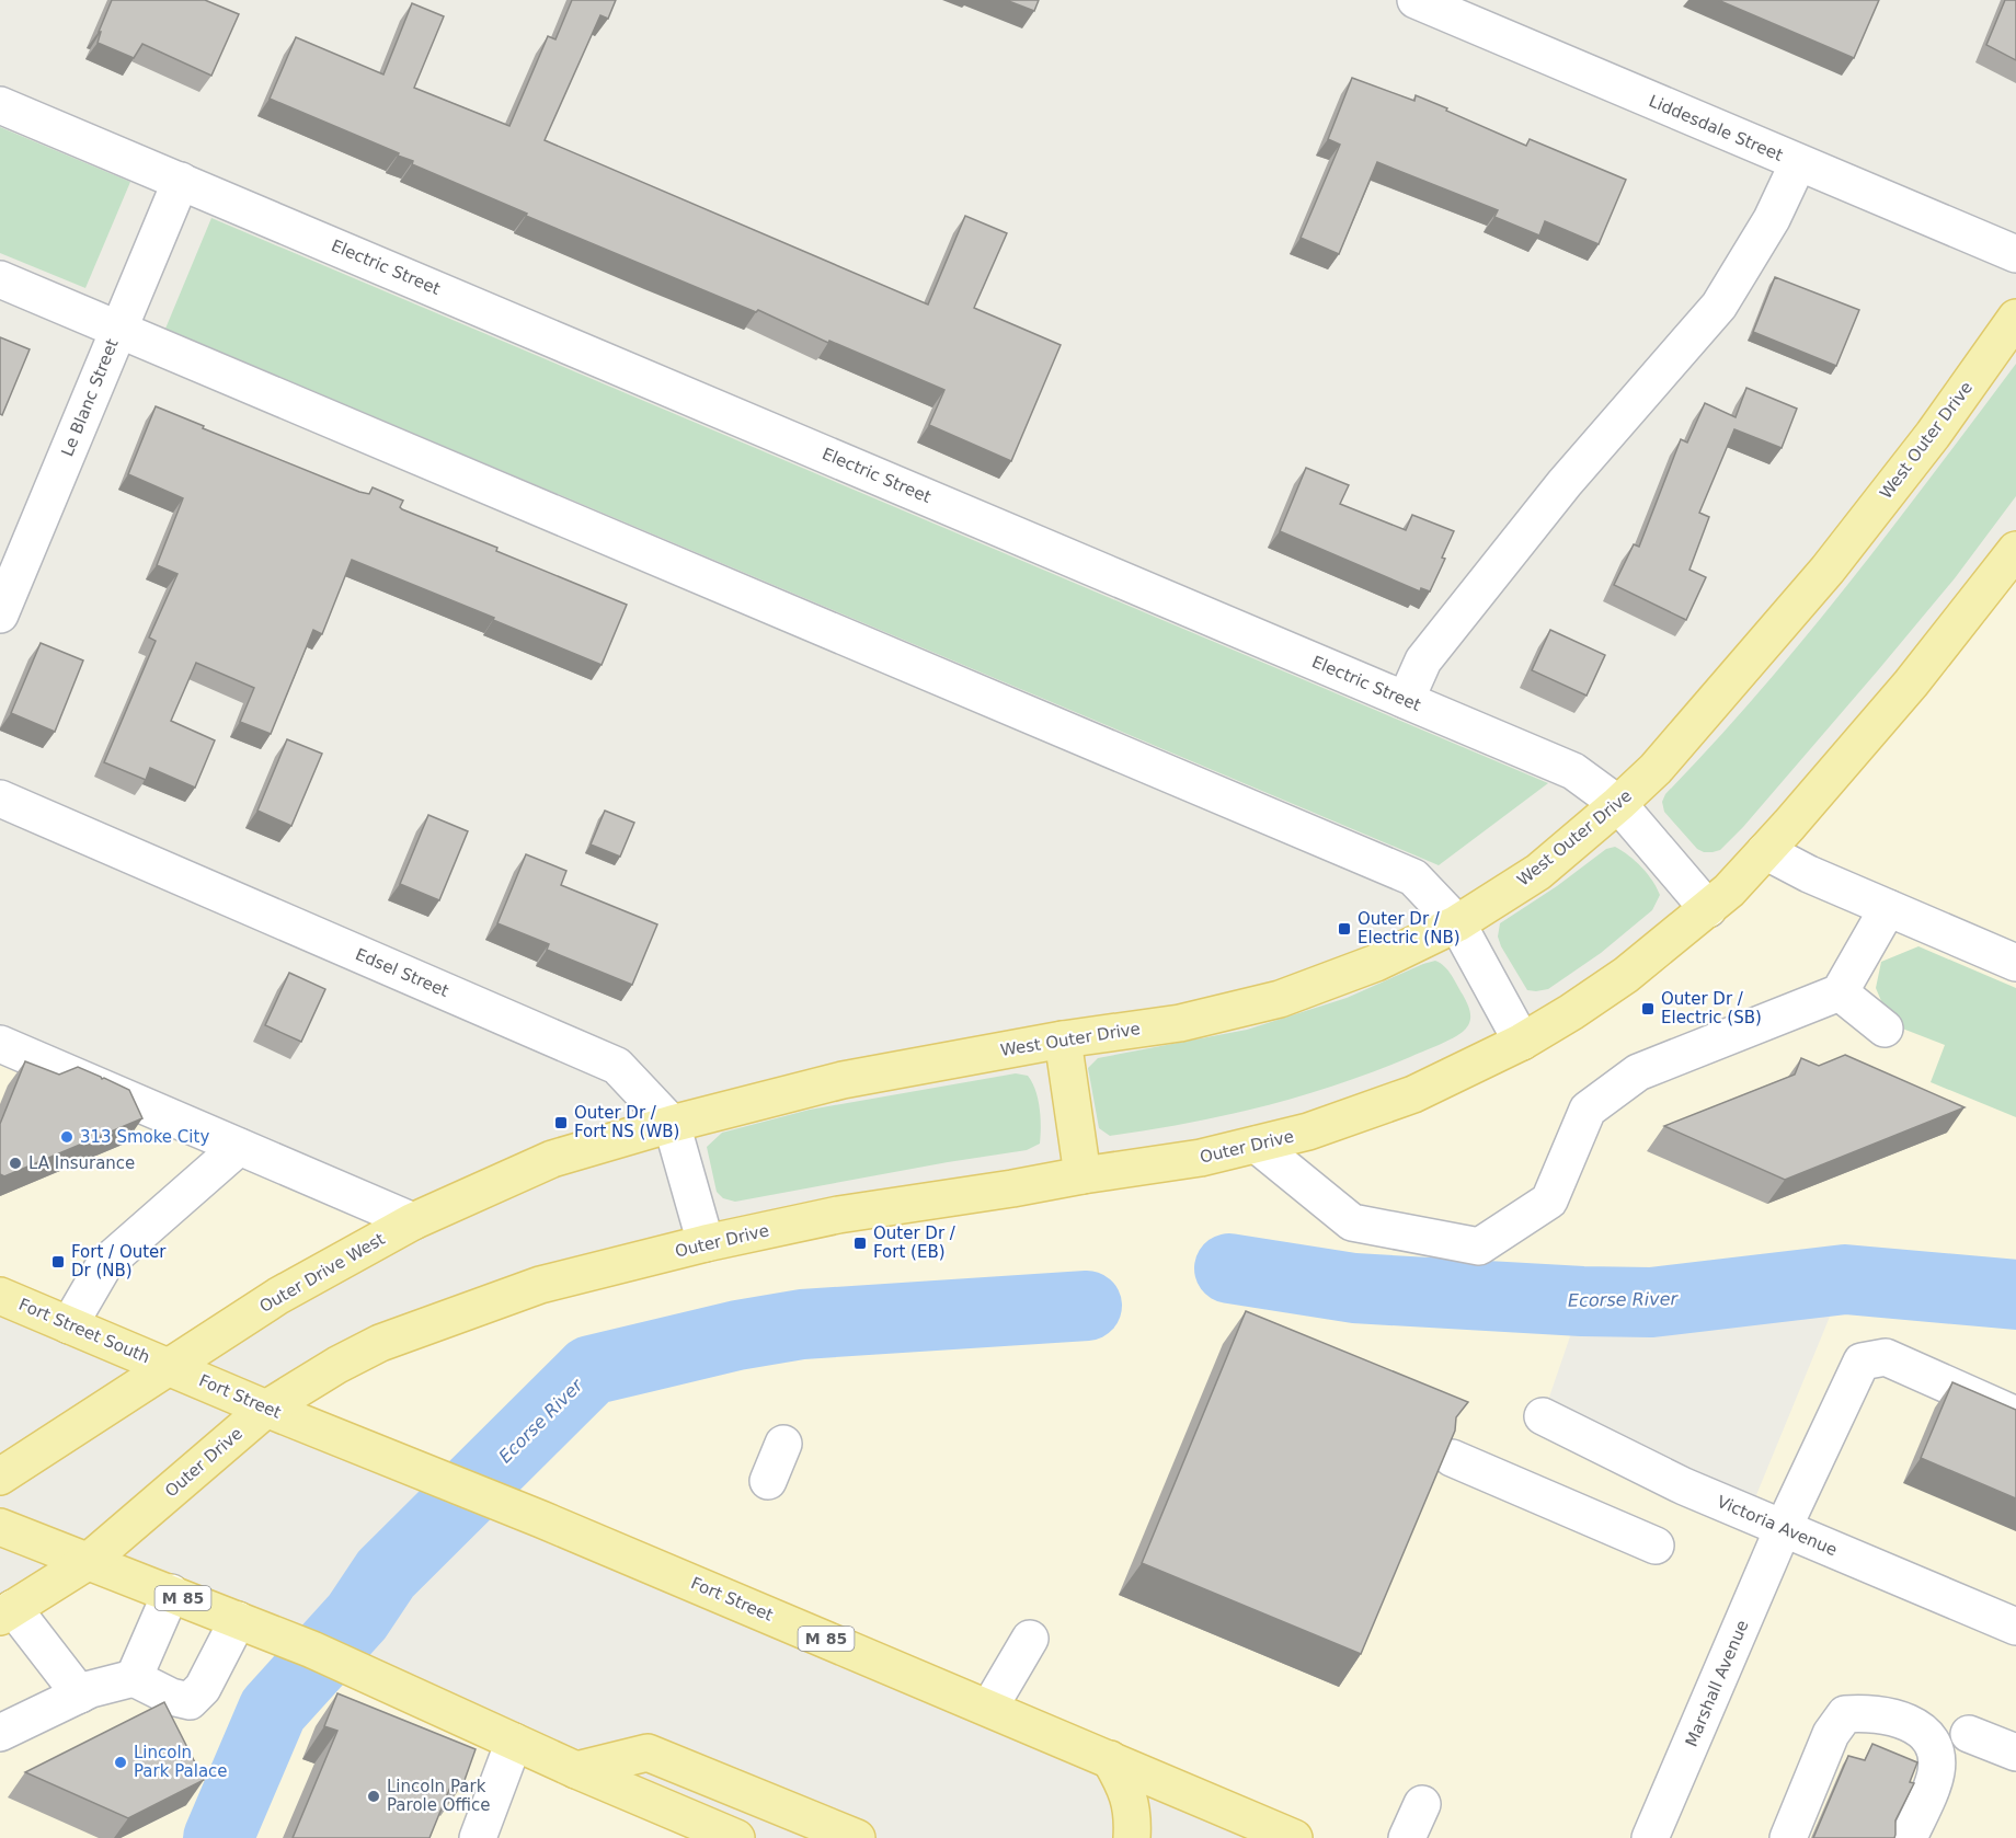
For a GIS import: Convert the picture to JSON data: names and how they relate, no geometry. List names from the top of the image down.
{
  "streets": {
    "main road": [
      "West Outer Drive",
      "Outer Drive",
      "Outer Drive West",
      "Fort Street South",
      "Fort Street",
      "M 85"
    ],
    "street": [
      "Liddesdale Street",
      "Electric Street",
      "Le Blanc Street",
      "Edsel Street",
      "Victoria Avenue",
      "Marshall Avenue"
    ]
  },
  "crossings": [
    ["Electric Street", "Le Blanc Street"],
    ["Electric Street", "West Outer Drive"],
    ["West Outer Drive", "Edsel Street"],
    ["West Outer Drive", "Outer Drive West"],
    ["Edsel Street", "Outer Drive"],
    ["Edsel Street", "Outer Drive West"],
    ["Outer Drive", "Fort Street"],
    ["Outer Drive", "M 85"],
    ["Outer Drive West", "Fort Street South"],
    ["Outer Drive West", "Fort Street"],
    ["Fort Street South", "Fort Street"],
    ["Victoria Avenue", "Marshall Avenue"]
  ],
  "water": ["Ecorse River"],
  "places": {
    "transit": [
      "Outer Dr / Electric (NB)",
      "Outer Dr / Electric (SB)",
      "Outer Dr / Fort NS (WB)",
      "Outer Dr / Fort (EB)",
      "Fort / Outer Dr (NB)"
    ],
    "other": [
      "313 Smoke City",
      "LA Insurance",
      "Lincoln Park Palace",
      "Lincoln Park Parole Office"
    ]
  }
}
